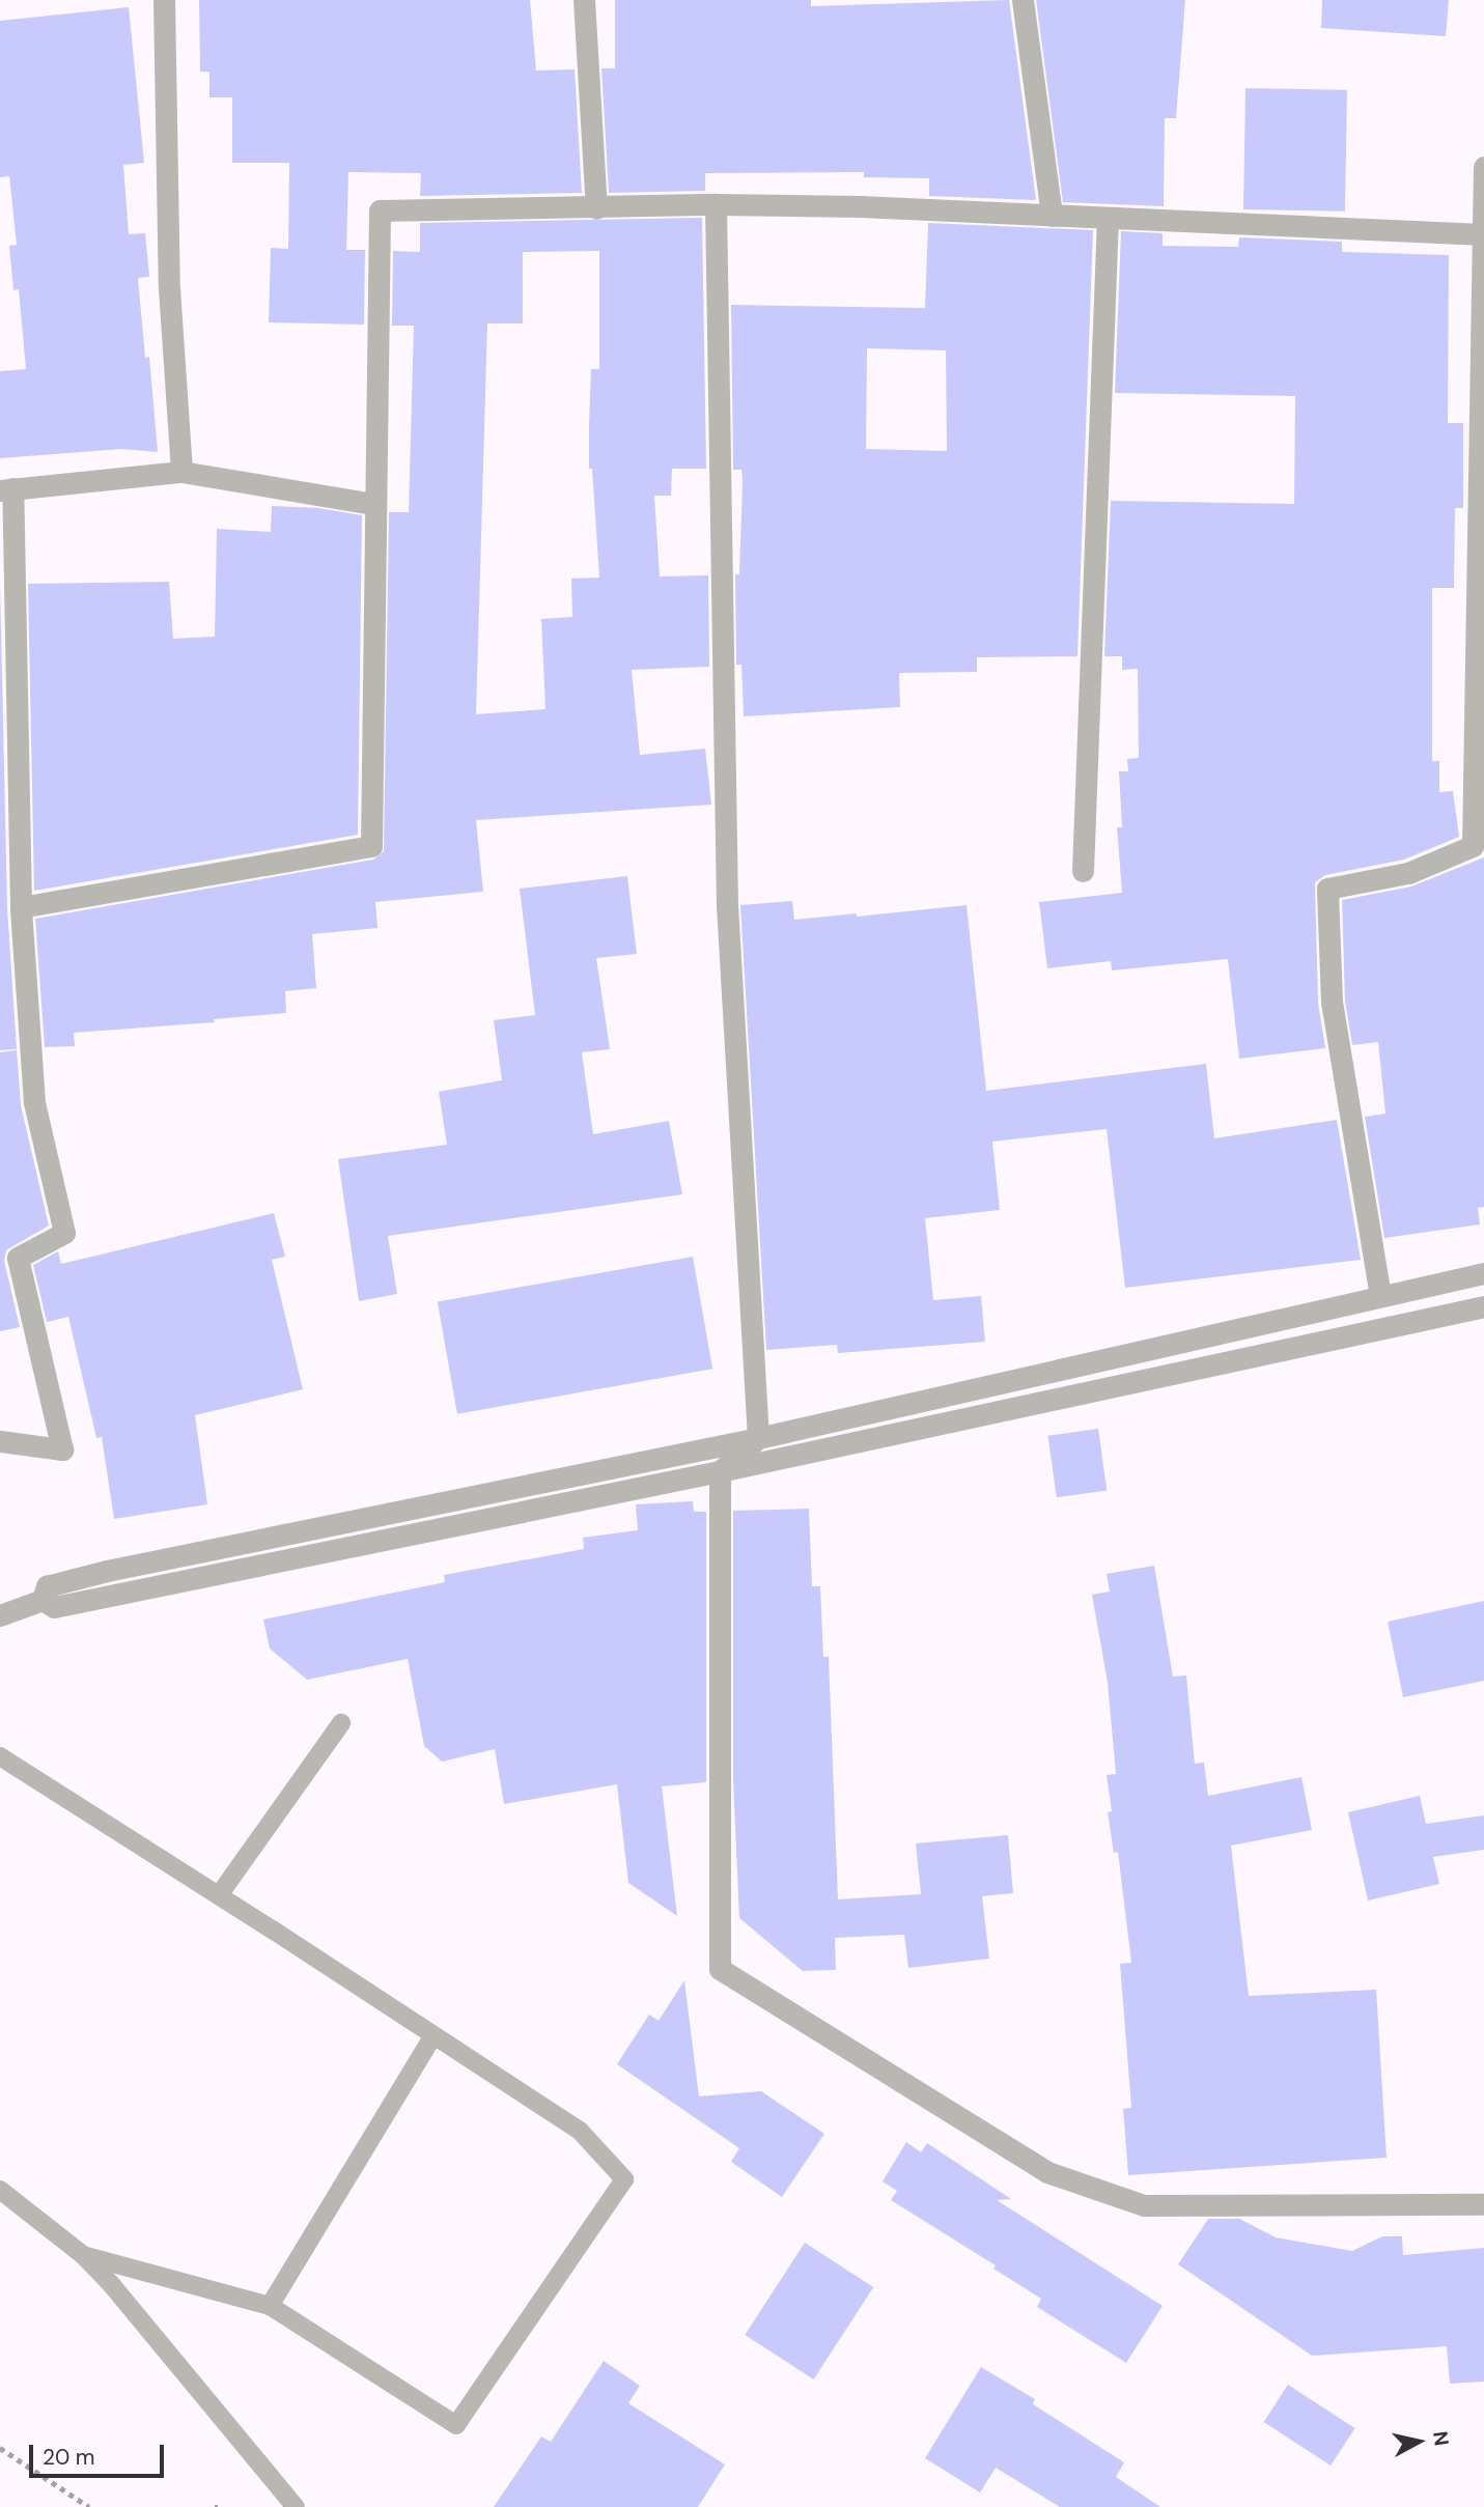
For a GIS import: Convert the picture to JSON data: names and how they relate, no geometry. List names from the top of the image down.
{
  "scale_bar": "20 m",
  "north": "right"
}
